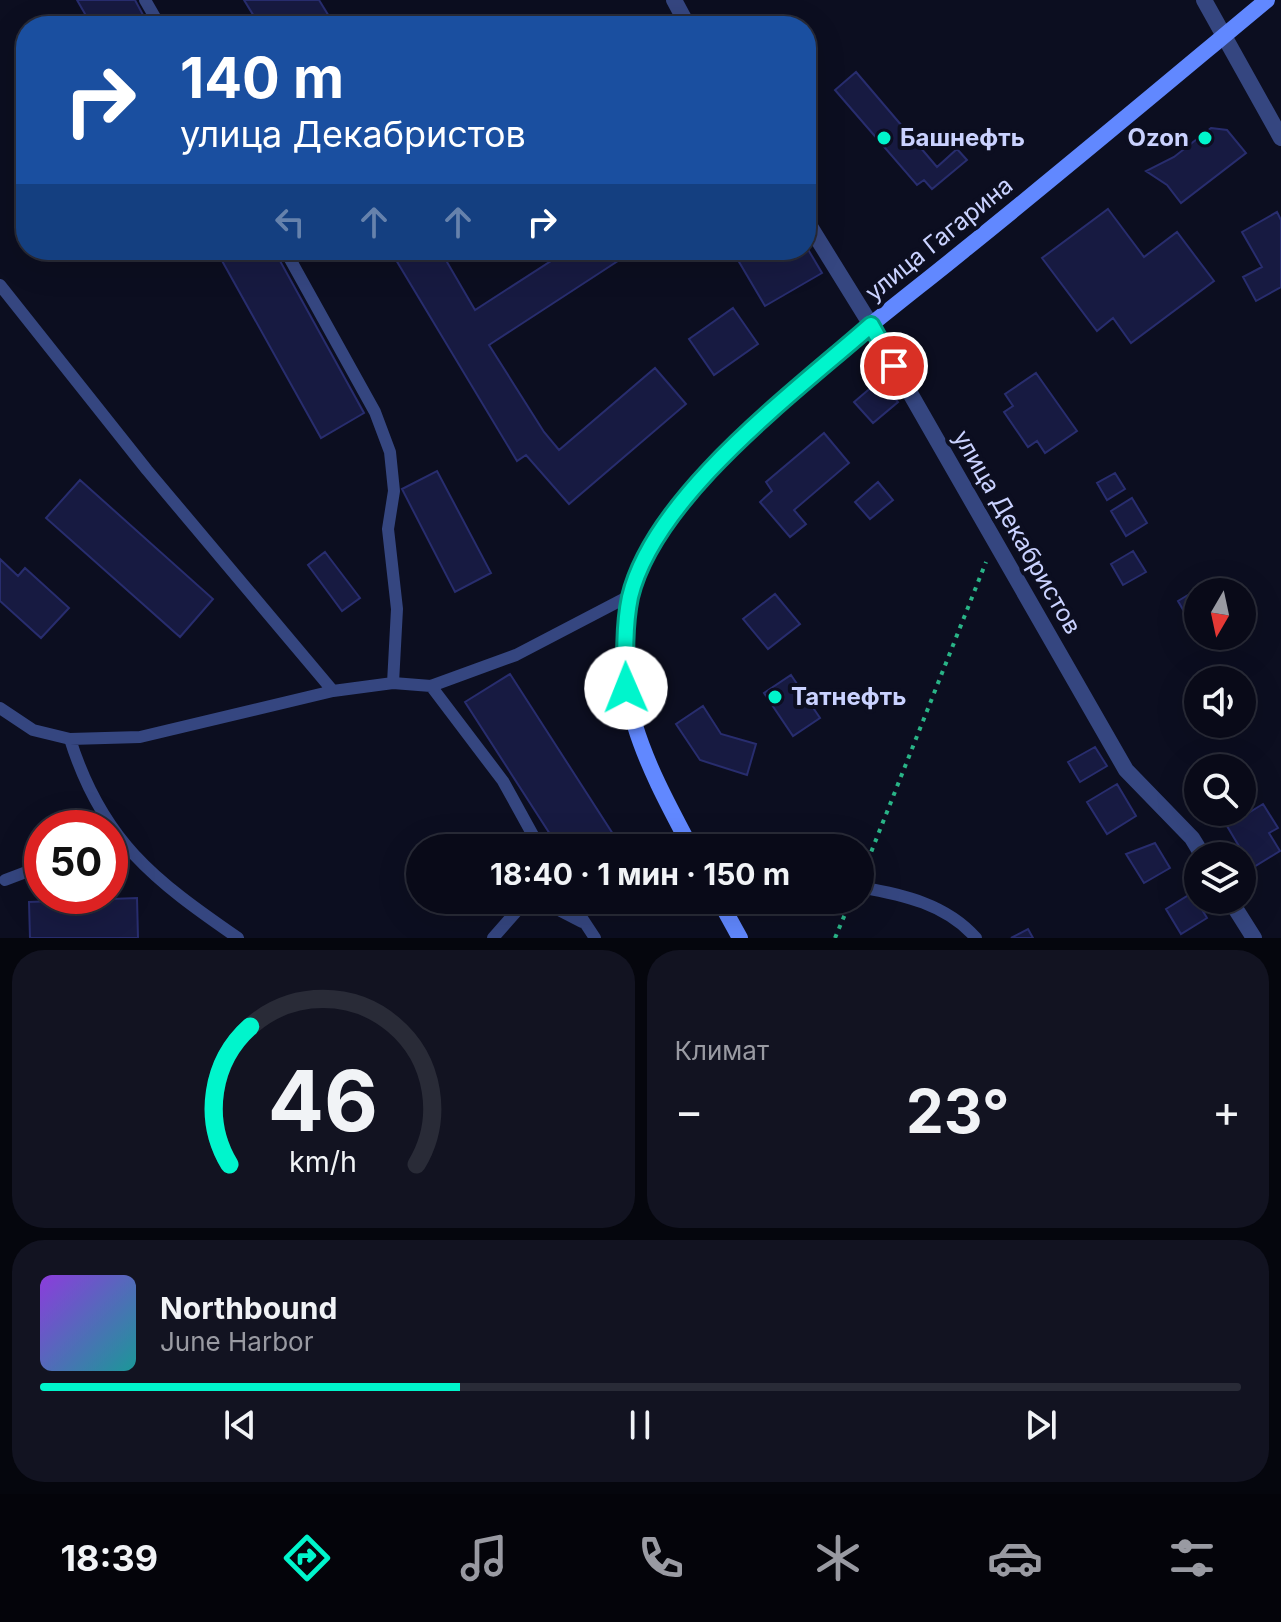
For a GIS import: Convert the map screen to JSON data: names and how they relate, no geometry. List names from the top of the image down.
{
  "streets": {
    "main road": ["улица Гагарина"],
    "street": ["улица Декабристов"]
  },
  "crossings": [
    ["улица Гагарина", "улица Декабристов"]
  ],
  "places": ["Башнефть", "Ozon", "Татнефть"],
  "north": "bottom",
  "page": {
    "turn": ["140 m", "улица Декабристов"],
    "limit": "50",
    "trip": "18:40 · 1 мин · 150 m",
    "tile": "Климат",
    "heat": ["−", "23°", "+"],
    "song": ["Northbound", "June Harbor"],
    "tabs": "18:39",
    "gauge": ["46", "km/h"]
  }
}
